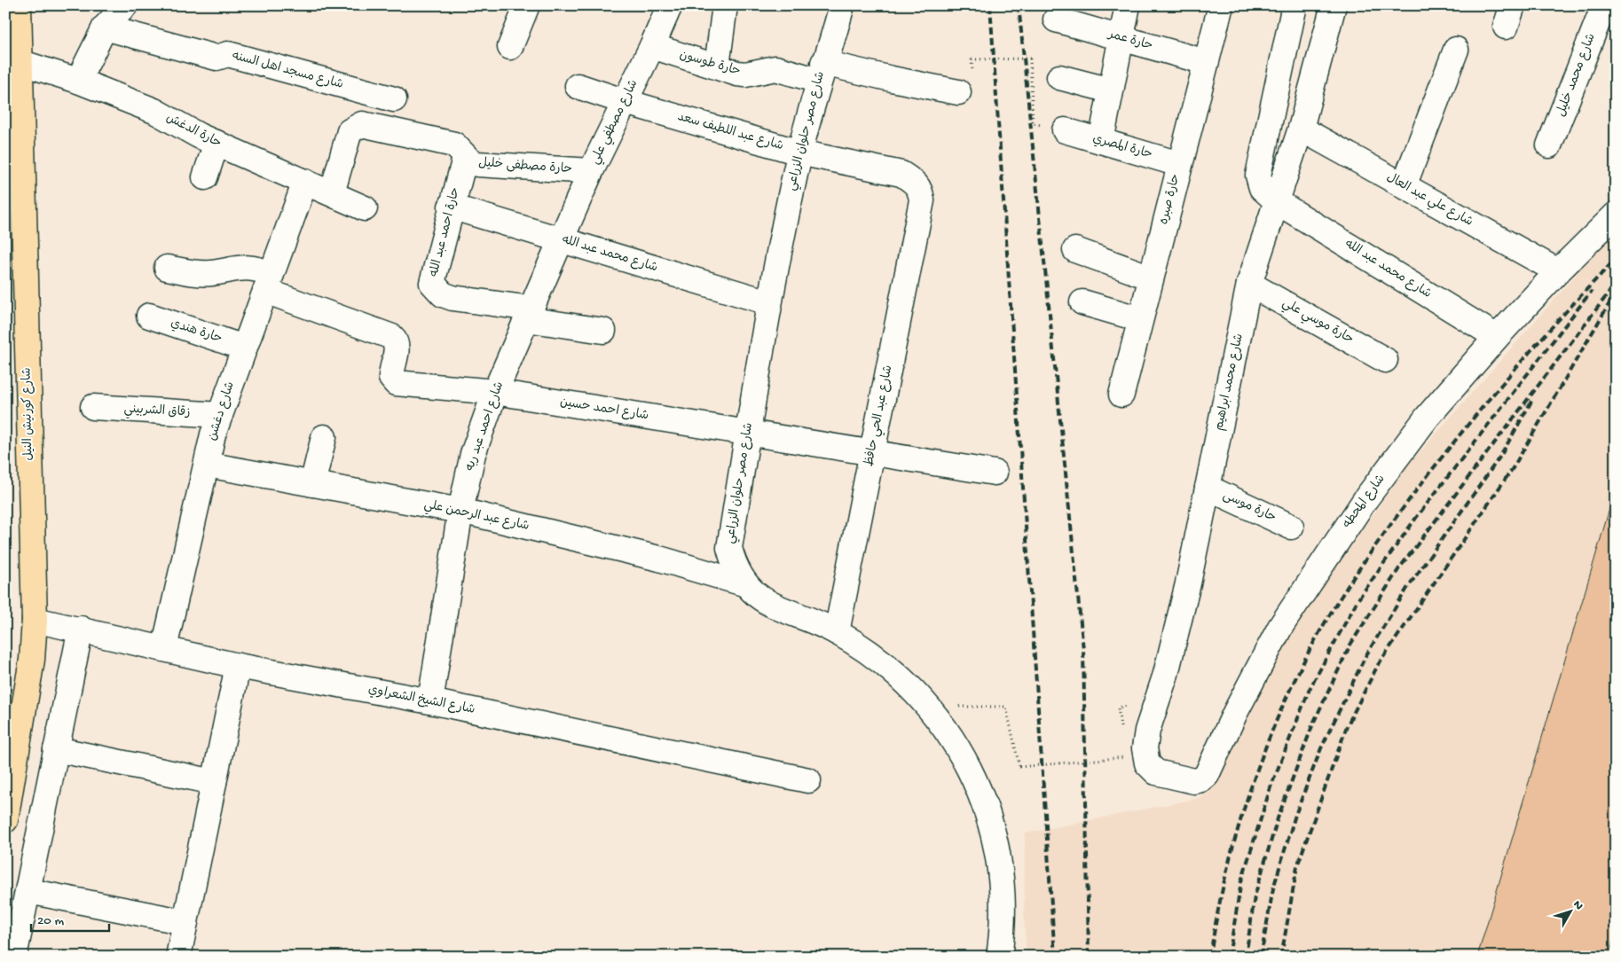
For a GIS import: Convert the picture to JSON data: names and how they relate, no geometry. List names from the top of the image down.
{
  "streets": {
    "highway": ["شارع كورنيش النيل"],
    "street": [
      "حارة عمر",
      "حارة طوسون",
      "شارع مسجد اهل السنه",
      "شارع محمد خليل",
      "شارع مصطفي علي",
      "حارة الدغش",
      "شارع مصر حلوان الزراعي",
      "شارع عبد اللطيف سعد",
      "حارة المصري",
      "حارة مصطفى خليل",
      "حارة صبره",
      "شارع علي عبد العال",
      "حارة احمد عبد الله",
      "شارع محمد عبد الله",
      "حارة موسي علي",
      "حارة هندي",
      "شارع محمد ابراهيم",
      "شارع احمد حسين",
      "زقاق الشربيني",
      "شارع دغشن",
      "شارع عبد الحي حافظ",
      "شارع احمد عبد ربه",
      "شارع المحطه",
      "حارة موسى",
      "شارع عبد الرحمن علي",
      "شارع الشيخ الشعراوي"
    ]
  },
  "crossings": [
    ["حارة عمر", "حارة صبره"],
    ["حارة طوسون", "شارع مصطفي علي"],
    ["حارة طوسون", "شارع مصر حلوان الزراعي"],
    ["شارع مصطفي علي", "شارع عبد اللطيف سعد"],
    ["شارع مصطفي علي", "حارة مصطفى خليل"],
    ["شارع مصطفي علي", "شارع محمد عبد الله"],
    ["شارع مصطفي علي", "شارع احمد عبد ربه"],
    ["حارة الدغش", "حارة مصطفى خليل"],
    ["حارة الدغش", "شارع دغشن"],
    ["حارة الدغش", "شارع كورنيش النيل"],
    ["شارع مصر حلوان الزراعي", "شارع عبد اللطيف سعد"],
    ["شارع مصر حلوان الزراعي", "شارع محمد عبد الله"],
    ["شارع مصر حلوان الزراعي", "شارع احمد حسين"],
    ["شارع مصر حلوان الزراعي", "شارع عبد الحي حافظ"],
    ["شارع مصر حلوان الزراعي", "شارع عبد الرحمن علي"],
    ["شارع عبد اللطيف سعد", "شارع عبد الحي حافظ"],
    ["حارة المصري", "حارة صبره"],
    ["حارة مصطفى خليل", "حارة احمد عبد الله"],
    ["شارع علي عبد العال", "شارع محمد ابراهيم"],
    ["شارع علي عبد العال", "شارع المحطه"],
    ["حارة احمد عبد الله", "شارع محمد عبد الله"],
    ["حارة احمد عبد الله", "شارع احمد عبد ربه"],
    ["شارع محمد عبد الله", "شارع محمد ابراهيم"],
    ["شارع محمد عبد الله", "شارع احمد عبد ربه"],
    ["شارع محمد عبد الله", "شارع المحطه"],
    ["حارة موسي علي", "شارع محمد ابراهيم"],
    ["حارة هندي", "شارع دغشن"],
    ["شارع محمد ابراهيم", "شارع المحطه"],
    ["شارع محمد ابراهيم", "حارة موسى"],
    ["شارع احمد حسين", "شارع دغشن"],
    ["شارع احمد حسين", "شارع عبد الحي حافظ"],
    ["شارع احمد حسين", "شارع احمد عبد ربه"],
    ["زقاق الشربيني", "شارع دغشن"],
    ["شارع دغشن", "شارع عبد الرحمن علي"],
    ["شارع دغشن", "شارع الشيخ الشعراوي"],
    ["شارع كورنيش النيل", "شارع الشيخ الشعراوي"],
    ["شارع احمد عبد ربه", "شارع عبد الرحمن علي"],
    ["شارع احمد عبد ربه", "شارع الشيخ الشعراوي"]
  ],
  "scale_bar": "20 m",
  "north": "top right"
}
